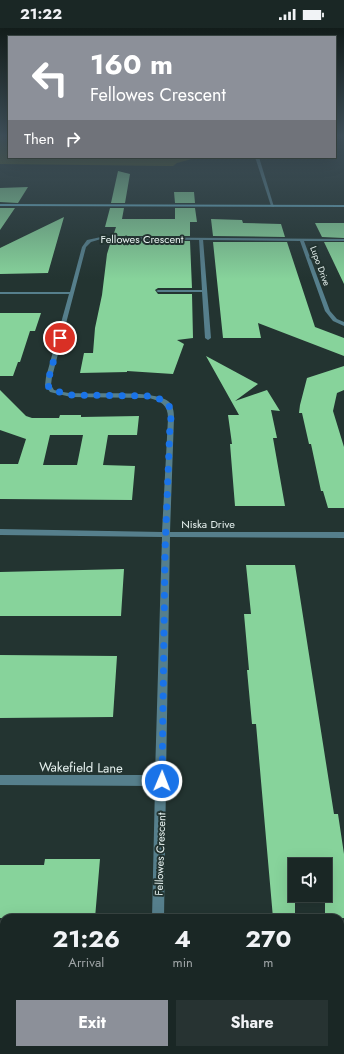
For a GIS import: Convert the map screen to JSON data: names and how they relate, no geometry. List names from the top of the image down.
{
  "streets": {
    "street": [
      "Fellowes Crescent",
      "Lupo Drive",
      "Niska Drive",
      "Wakefield Lane"
    ]
  },
  "crossings": [
    ["Fellowes Crescent", "Lupo Drive"],
    ["Fellowes Crescent", "Niska Drive"],
    ["Fellowes Crescent", "Wakefield Lane"]
  ],
  "page": {
    "status": "21:22",
    "turn": ["160 m", "Fellowes Crescent"],
    "then": "Then",
    "eta": [
      "21:26",
      "Arrival",
      "4",
      "min",
      "270",
      "m"
    ],
    "buttons": ["Exit", "Share"]
  }
}
